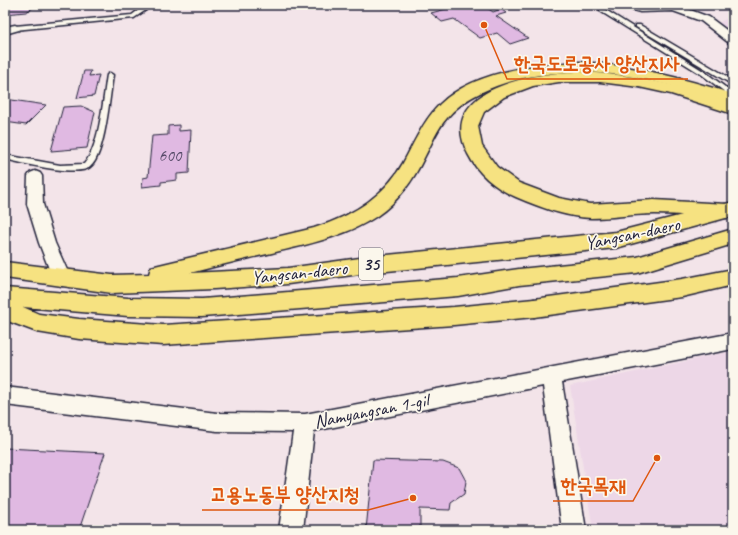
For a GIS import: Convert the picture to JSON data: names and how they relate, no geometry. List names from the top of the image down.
{
  "streets": {
    "main road": ["Yangsan-daero", "35"],
    "street": ["Namyangsan 1-gil"]
  },
  "places": ["한국도로공사 양산지사", "한국목재", "고용노동부 양산지청"],
  "house_numbers": ["600"]
}
